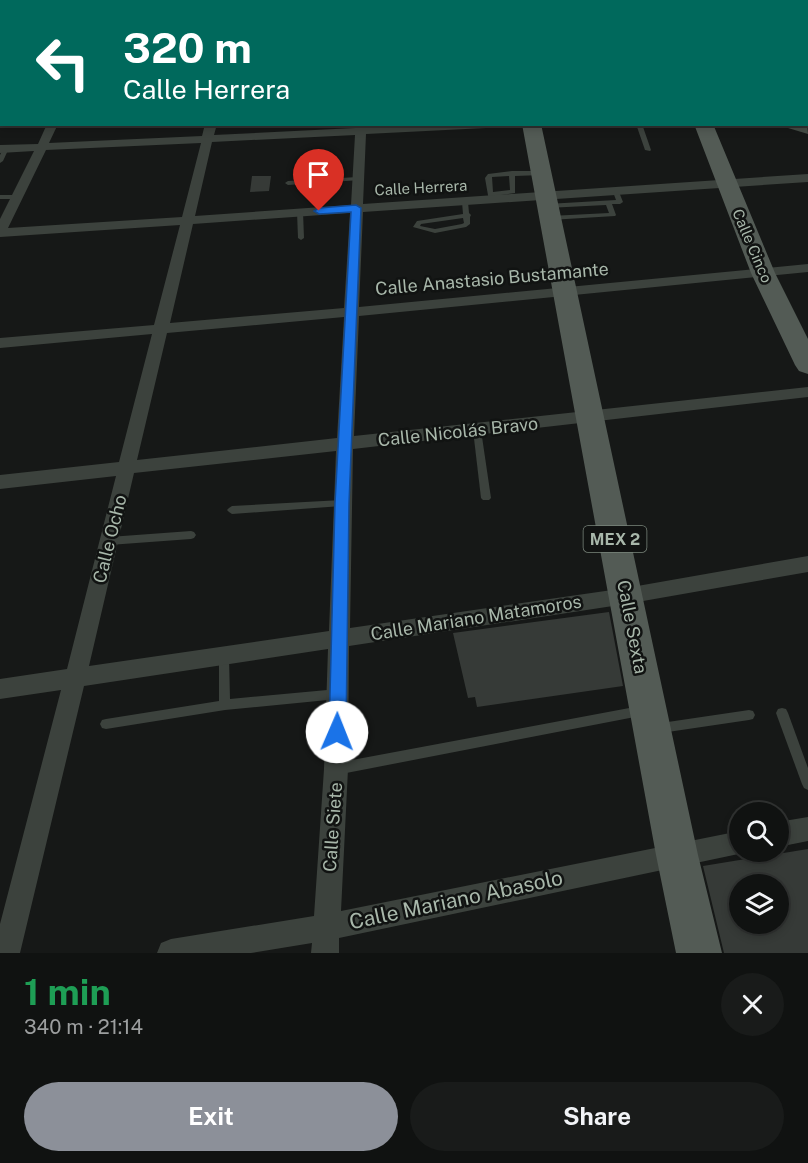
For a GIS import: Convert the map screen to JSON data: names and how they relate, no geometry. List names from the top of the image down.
{
  "streets": {
    "main road": ["Calle Cinco", "MEX 2", "Calle Sexta"],
    "street": [
      "Calle Herrera",
      "Calle Anastasio Bustamante",
      "Calle Nicolás Bravo",
      "Calle Ocho",
      "Calle Mariano Matamoros",
      "Calle Siete",
      "Calle Mariano Abasolo"
    ]
  },
  "crossings": [
    ["Calle Herrera", "Calle Cinco"],
    ["Calle Herrera", "Calle Ocho"],
    ["Calle Herrera", "Calle Sexta"],
    ["Calle Herrera", "Calle Siete"],
    ["Calle Cinco", "Calle Anastasio Bustamante"],
    ["Calle Anastasio Bustamante", "Calle Ocho"],
    ["Calle Anastasio Bustamante", "Calle Sexta"],
    ["Calle Anastasio Bustamante", "Calle Siete"],
    ["Calle Nicolás Bravo", "Calle Ocho"],
    ["Calle Nicolás Bravo", "Calle Sexta"],
    ["Calle Nicolás Bravo", "Calle Siete"],
    ["Calle Ocho", "Calle Mariano Matamoros"],
    ["Calle Mariano Matamoros", "Calle Sexta"],
    ["Calle Mariano Matamoros", "Calle Siete"],
    ["Calle Sexta", "Calle Mariano Abasolo"],
    ["Calle Siete", "Calle Mariano Abasolo"]
  ],
  "page": {
    "turn": ["320 m", "Calle Herrera"],
    "heading": ["1 min", "340 m · 21:14"],
    "buttons": ["Exit", "Share"]
  }
}
